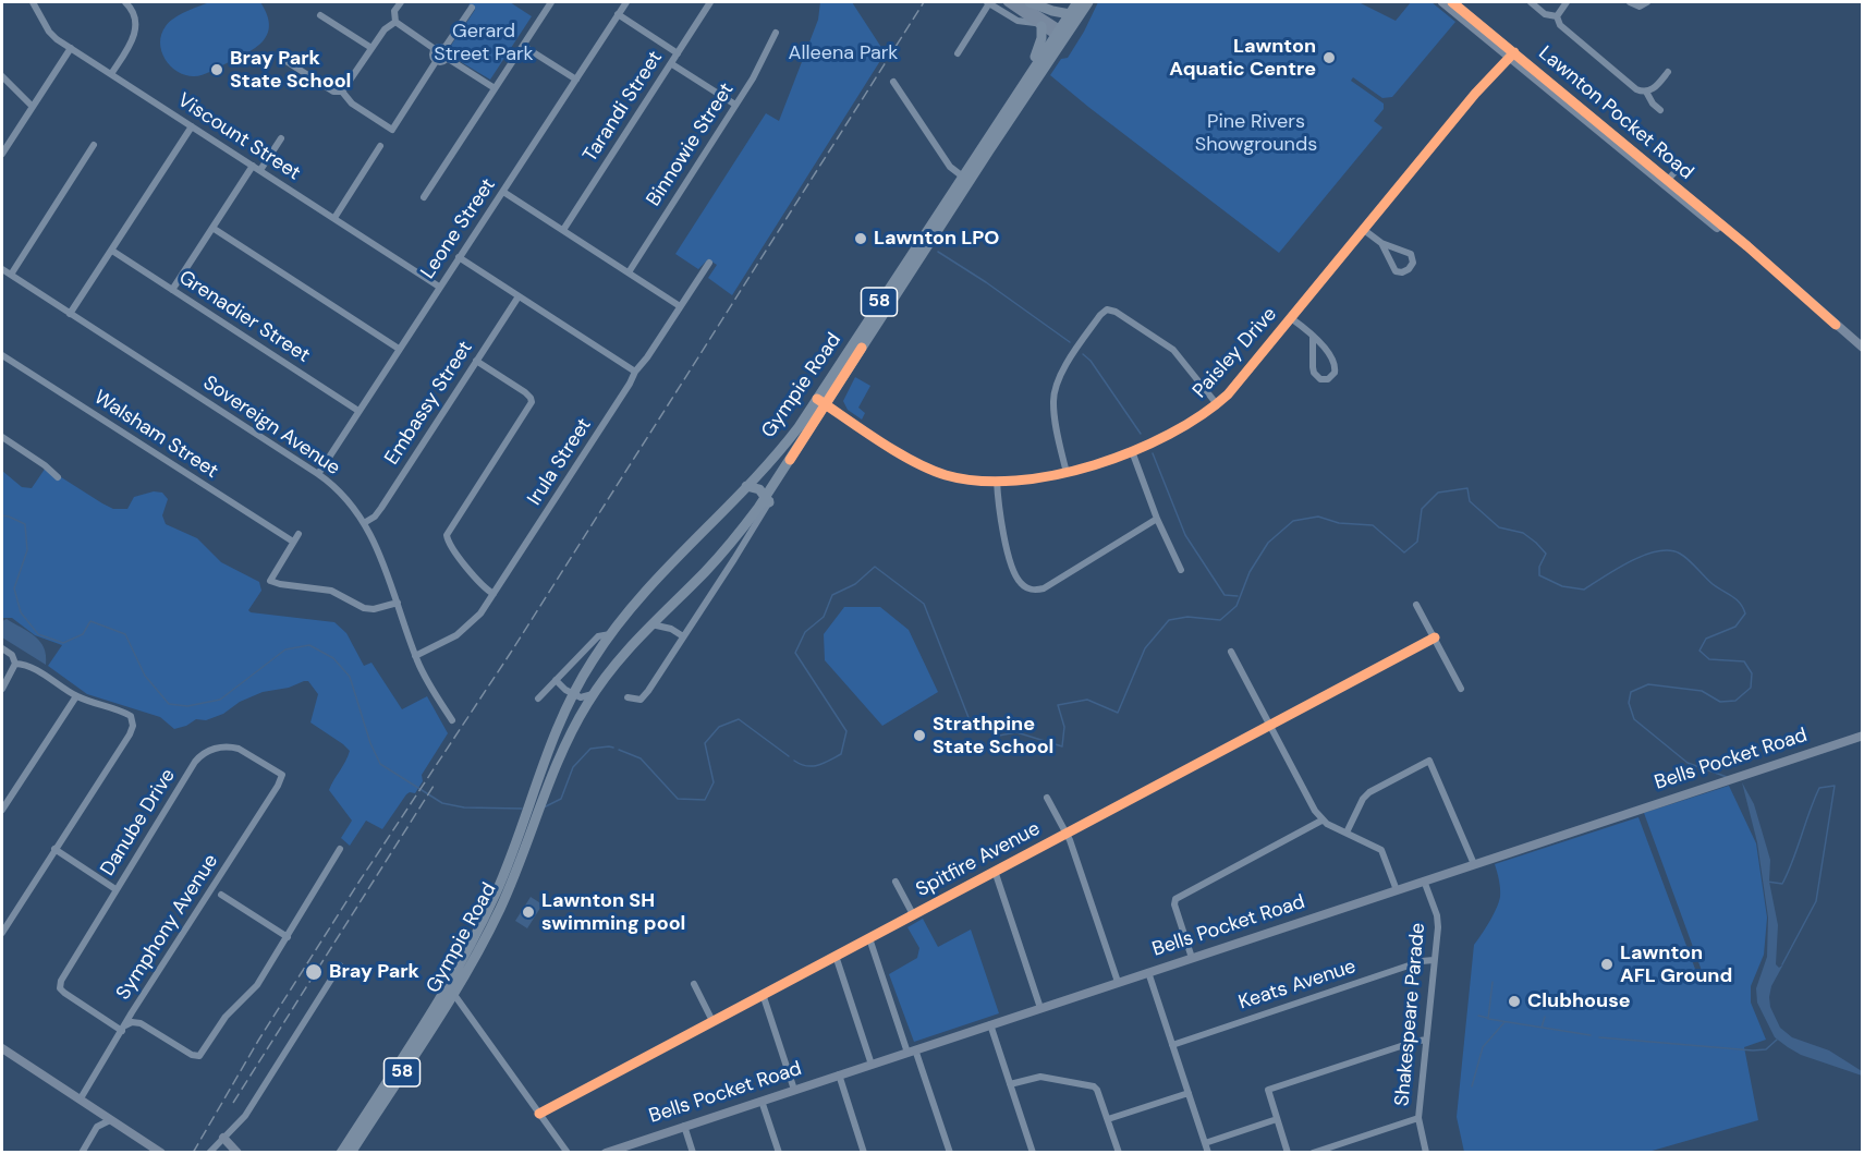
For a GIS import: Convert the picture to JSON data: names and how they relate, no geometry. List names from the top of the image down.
{
  "streets": {
    "highway": ["58", "Gympie Road"],
    "main road": ["Lawnton Pocket Road", "Bells Pocket Road"],
    "street": [
      "Tarandi Street",
      "Viscount Street",
      "Binnowie Street",
      "Leone Street",
      "Grenadier Street",
      "Paisley Drive",
      "Embassy Street",
      "Sovereign Avenue",
      "Walsham Street",
      "Irula Street",
      "Danube Drive",
      "Spitfire Avenue",
      "Symphony Avenue",
      "Keats Avenue",
      "Shakespeare Parade"
    ]
  },
  "crossings": [
    ["Lawnton Pocket Road", "Paisley Drive"],
    ["Viscount Street", "Leone Street"],
    ["Leone Street", "Grenadier Street"],
    ["Leone Street", "Sovereign Avenue"],
    ["Paisley Drive", "Gympie Road"],
    ["Embassy Street", "Sovereign Avenue"],
    ["Sovereign Avenue", "Irula Street"],
    ["Bells Pocket Road", "Shakespeare Parade"],
    ["Danube Drive", "Symphony Avenue"],
    ["Keats Avenue", "Shakespeare Parade"]
  ],
  "parks": ["Gerard Street Park", "Alleena Park", "Pine Rivers Showgrounds"],
  "places": [
    "Lawnton Aquatic Centre",
    "Bray Park State School",
    "Lawnton LPO",
    "Strathpine State School",
    "Lawnton SH swimming pool",
    "Lawnton AFL Ground",
    "Bray Park",
    "Clubhouse"
  ]
}
